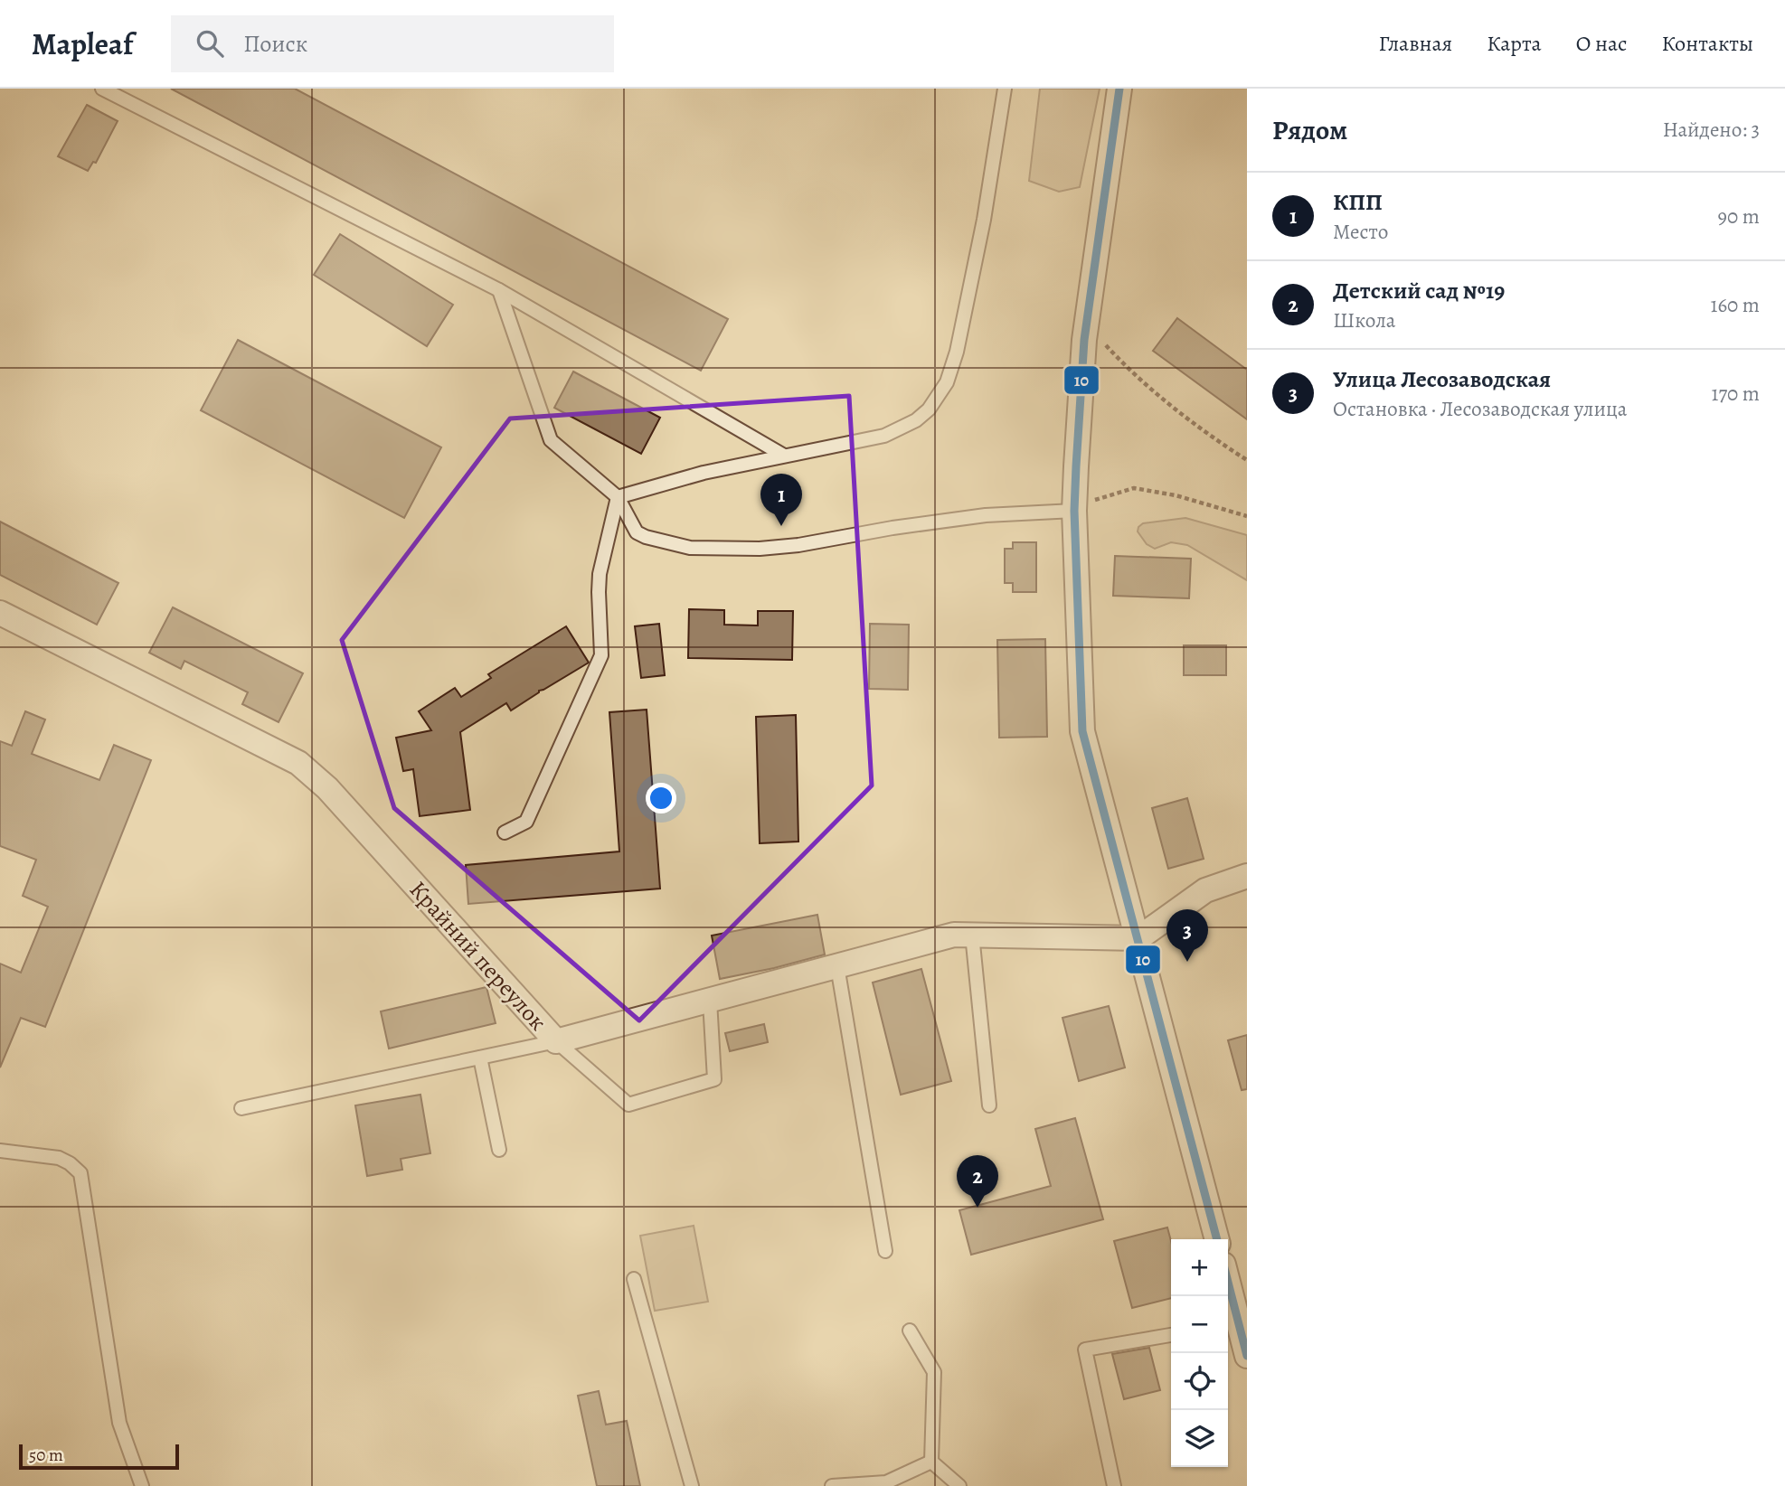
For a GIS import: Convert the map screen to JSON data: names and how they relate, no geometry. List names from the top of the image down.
{
  "streets": {
    "street": ["Крайний переулок"]
  },
  "lines": ["transit line 10"],
  "scale_bar": "50 m",
  "page": {
    "header": "Mapleaf",
    "search": "Поиск",
    "nav": [
      "Главная",
      "Карта",
      "О нас",
      "Контакты"
    ],
    "heading": ["Рядом", "Найдено: 3"],
    "list": [
      {
        "mark": "1",
        "name": "КПП",
        "note": "Место",
        "value": "90 m"
      },
      {
        "mark": "2",
        "name": "Детский сад №19",
        "note": "Школа",
        "value": "160 m"
      },
      {
        "mark": "3",
        "name": "Улица Лесозаводская",
        "note": "Остановка · Лесозаводская улица",
        "value": "170 m"
      }
    ],
    "pins": ["1", "3", "2"],
    "map_buttons": ["+", "−"],
    "scale": "50 m"
  }
}
